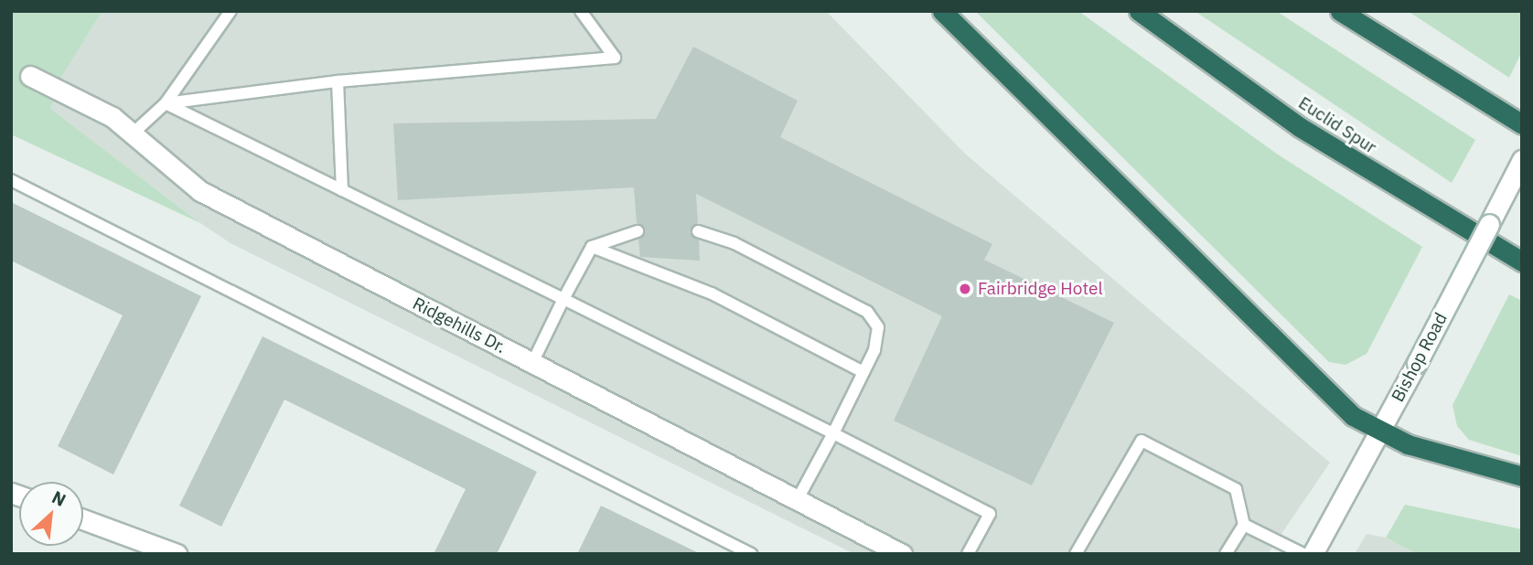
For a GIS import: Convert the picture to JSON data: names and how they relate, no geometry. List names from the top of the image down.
{
  "streets": {
    "highway": ["Euclid Spur"],
    "street": ["Ridgehills Dr.", "Bishop Road"]
  },
  "places": ["Fairbridge Hotel"],
  "north": "top right"
}
